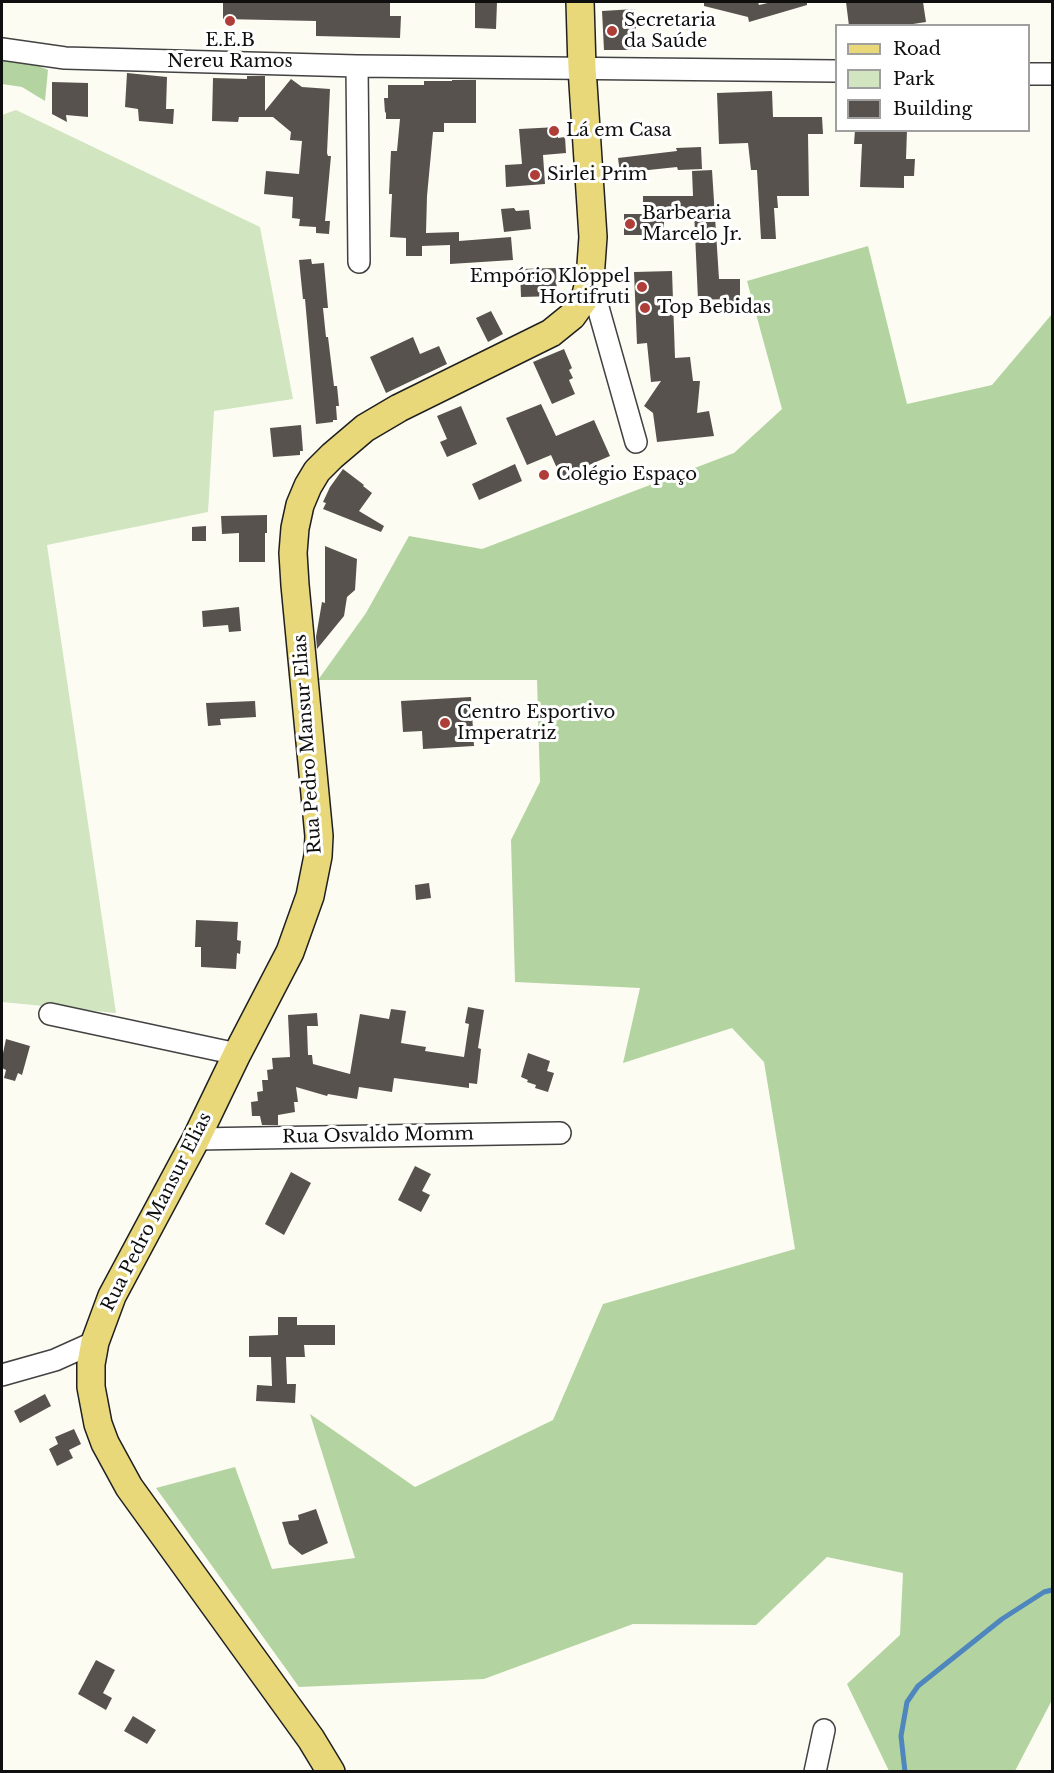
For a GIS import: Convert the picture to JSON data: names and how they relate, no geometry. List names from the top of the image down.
{
  "streets": {
    "main road": ["Rua Pedro Mansur Elias"],
    "street": ["Rua Osvaldo Momm"]
  },
  "crossings": [
    ["Rua Pedro Mansur Elias", "Rua Osvaldo Momm"]
  ],
  "places": [
    "E.E.B Nereu Ramos",
    "Secretaria da Saúde",
    "Lá em Casa",
    "Sirlei Prim",
    "Barbearia Marcelo Jr.",
    "Empório Klöppel Hortifruti",
    "Top Bebidas",
    "Colégio Espaço",
    "Centro Esportivo Imperatriz"
  ],
  "legend": ["Road", "Park", "Building"]
}
